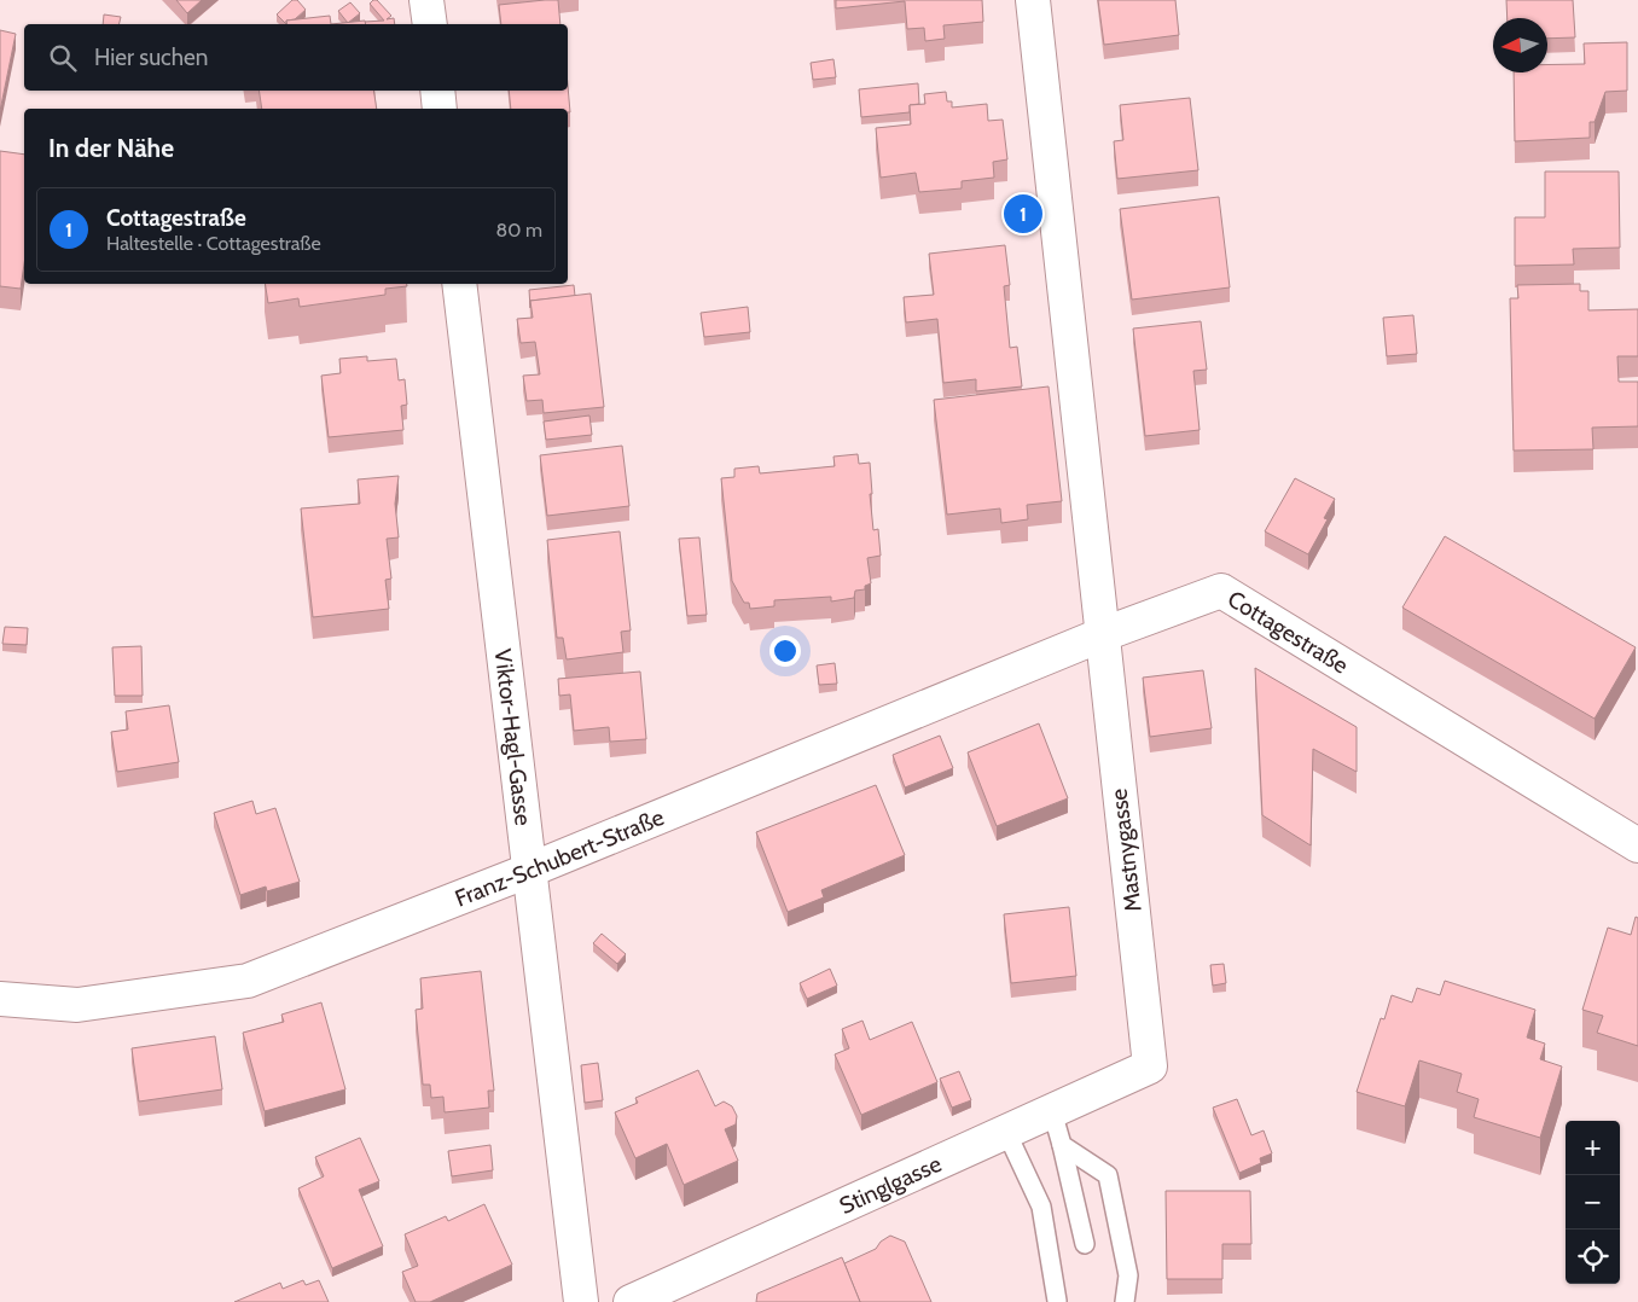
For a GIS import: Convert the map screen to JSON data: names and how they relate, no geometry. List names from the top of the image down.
{
  "streets": {
    "street": [
      "Cottagestraße",
      "Viktor-Hagl-Gasse",
      "Mastnygasse",
      "Franz-Schubert-Straße",
      "Stinglgasse"
    ]
  },
  "crossings": [
    ["Cottagestraße", "Mastnygasse"],
    ["Cottagestraße", "Franz-Schubert-Straße"],
    ["Viktor-Hagl-Gasse", "Franz-Schubert-Straße"],
    ["Mastnygasse", "Franz-Schubert-Straße"],
    ["Mastnygasse", "Stinglgasse"]
  ],
  "north": "left",
  "page": {
    "search": "Hier suchen",
    "heading": "In der Nähe",
    "list": [
      {
        "mark": "1",
        "name": "Cottagestraße",
        "note": "Haltestelle · Cottagestraße",
        "value": "80 m"
      }
    ],
    "pins": "1",
    "map_buttons": ["+", "−"]
  }
}
